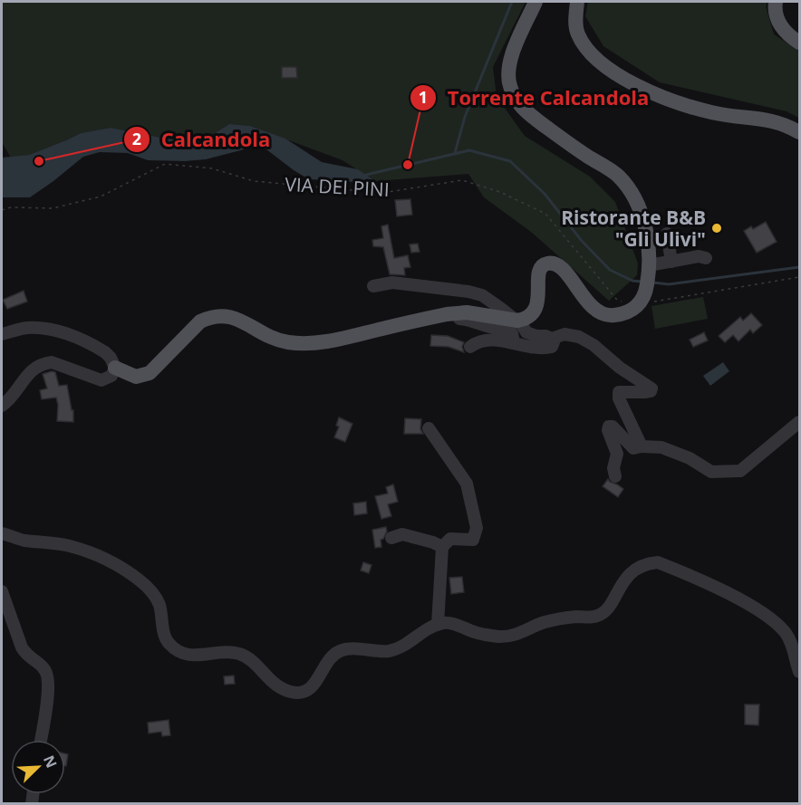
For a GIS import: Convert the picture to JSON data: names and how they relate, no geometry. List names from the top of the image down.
{
  "streets": {
    "path": ["VIA DEI PINI"]
  },
  "places": ["Calcandola", "Torrente Calcandola", "Ristorante B&B \"Gli Ulivi\""],
  "north": "top right"
}
